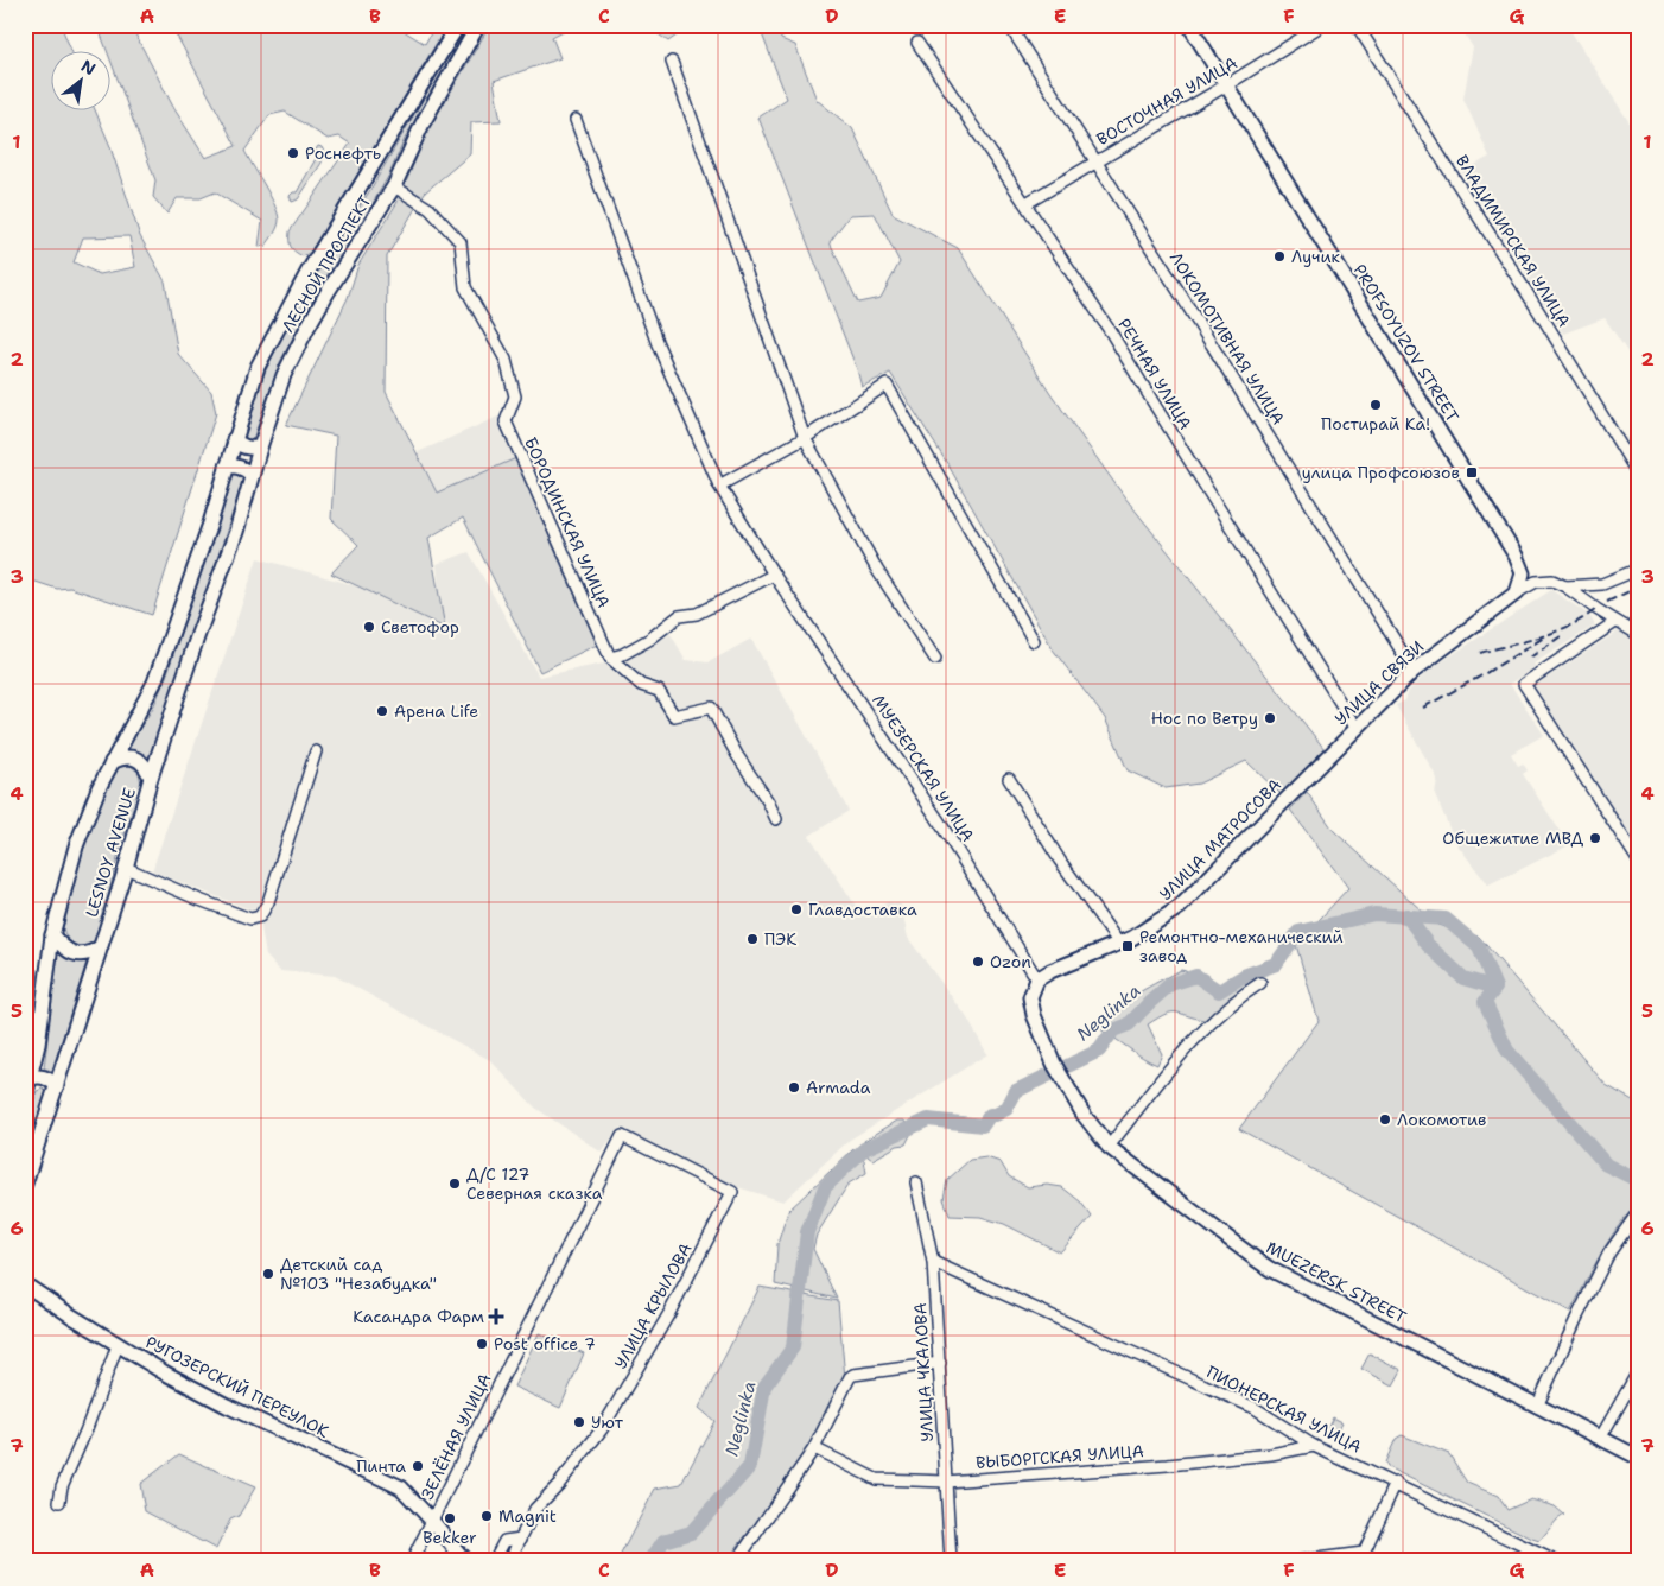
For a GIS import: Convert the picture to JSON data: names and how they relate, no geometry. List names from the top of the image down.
{
  "streets": {
    "main road": [
      "ЛЕСНОЙ ПРОСПЕКТ",
      "PROFSOYUZOV STREET",
      "УЛИЦА СВЯЗИ",
      "УЛИЦА МАТРОСОВА",
      "LESNOY AVENUE",
      "MUEZERSK STREET",
      "РУГОЗЕРСКИЙ ПЕРЕУЛОК"
    ],
    "street": [
      "ВОСТОЧНАЯ УЛИЦА",
      "ВЛАДИМИРСКАЯ УЛИЦА",
      "ЛОКОМОТИВНАЯ УЛИЦА",
      "РЕЧНАЯ УЛИЦА",
      "БОРОДИНСКАЯ УЛИЦА",
      "МУЕЗЕРСКАЯ УЛИЦА",
      "УЛИЦА КРЫЛОВА",
      "УЛИЦА ЧКАЛОВА",
      "ПИОНЕРСКАЯ УЛИЦА",
      "ЗЕЛЁНАЯ УЛИЦА",
      "ВЫБОРГСКАЯ УЛИЦА"
    ]
  },
  "crossings": [
    ["ВОСТОЧНАЯ УЛИЦА", "ЛОКОМОТИВНАЯ УЛИЦА"],
    ["ВОСТОЧНАЯ УЛИЦА", "PROFSOYUZOV STREET"],
    ["ВОСТОЧНАЯ УЛИЦА", "РЕЧНАЯ УЛИЦА"],
    ["ЛЕСНОЙ ПРОСПЕКТ", "БОРОДИНСКАЯ УЛИЦА"],
    ["ЛЕСНОЙ ПРОСПЕКТ", "LESNOY AVENUE"],
    ["ЛОКОМОТИВНАЯ УЛИЦА", "УЛИЦА СВЯЗИ"],
    ["PROFSOYUZOV STREET", "УЛИЦА СВЯЗИ"],
    ["РЕЧНАЯ УЛИЦА", "УЛИЦА СВЯЗИ"],
    ["УЛИЦА СВЯЗИ", "УЛИЦА МАТРОСОВА"],
    ["МУЕЗЕРСКАЯ УЛИЦА", "УЛИЦА МАТРОСОВА"],
    ["МУЕЗЕРСКАЯ УЛИЦА", "MUEZERSK STREET"],
    ["УЛИЦА МАТРОСОВА", "MUEZERSK STREET"],
    ["УЛИЦА КРЫЛОВА", "ЗЕЛЁНАЯ УЛИЦА"],
    ["УЛИЦА ЧКАЛОВА", "ПИОНЕРСКАЯ УЛИЦА"],
    ["УЛИЦА ЧКАЛОВА", "ВЫБОРГСКАЯ УЛИЦА"],
    ["РУГОЗЕРСКИЙ ПЕРЕУЛОК", "ЗЕЛЁНАЯ УЛИЦА"],
    ["ПИОНЕРСКАЯ УЛИЦА", "ВЫБОРГСКАЯ УЛИЦА"]
  ],
  "water": ["Neglinka"],
  "places": {
    "other": [
      "Роснефть",
      "Лучик",
      "Постирай Ка!",
      "Светофор",
      "Арена Life",
      "Нос по Ветру",
      "Общежитие МВД",
      "Главдоставка",
      "ПЭК",
      "Ozon",
      "Armada",
      "Локомотив",
      "Д/С 127 Северная сказка",
      "Детский сад №103 \"Незабудка\"",
      "Post office 7",
      "Уют",
      "Пинта",
      "Magnit",
      "Bekker"
    ],
    "transit": ["улица Профсоюзов", "Ремонтно-механический завод"],
    "health": ["Касандра Фарм"]
  },
  "north": "top right",
  "grid": {
    "columns": [
      "A",
      "B",
      "C",
      "D",
      "E",
      "F",
      "G"
    ],
    "rows": [
      "1",
      "2",
      "3",
      "4",
      "5",
      "6",
      "7"
    ]
  }
}
